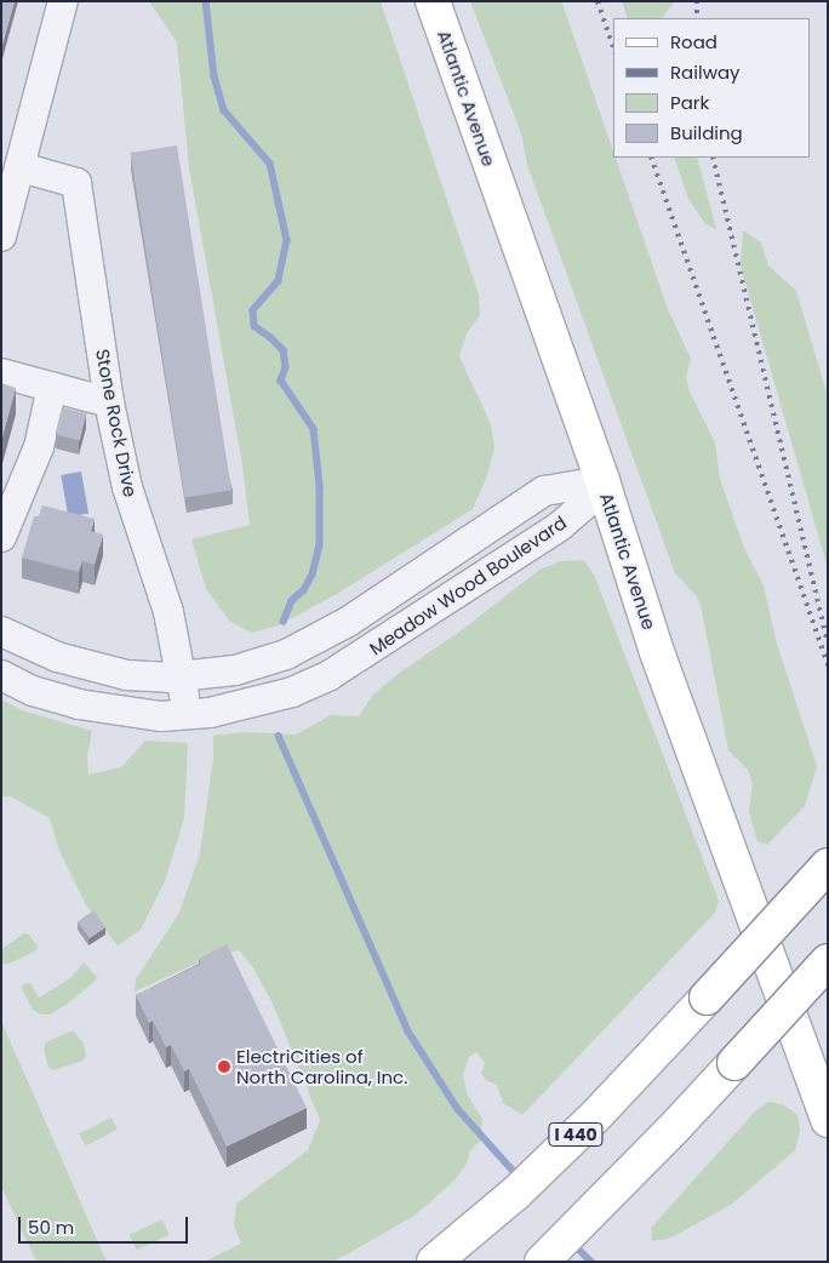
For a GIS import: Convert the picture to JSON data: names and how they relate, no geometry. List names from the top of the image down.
{
  "streets": {
    "main road": ["Atlantic Avenue", "I 440"],
    "street": ["Stone Rock Drive", "Meadow Wood Boulevard"]
  },
  "crossings": [
    ["Atlantic Avenue", "Meadow Wood Boulevard"],
    ["Stone Rock Drive", "Meadow Wood Boulevard"]
  ],
  "places": ["ElectriCities of North Carolina, Inc."],
  "legend": [
    "Road",
    "Railway",
    "Park",
    "Building"
  ],
  "scale_bar": "50 m"
}
